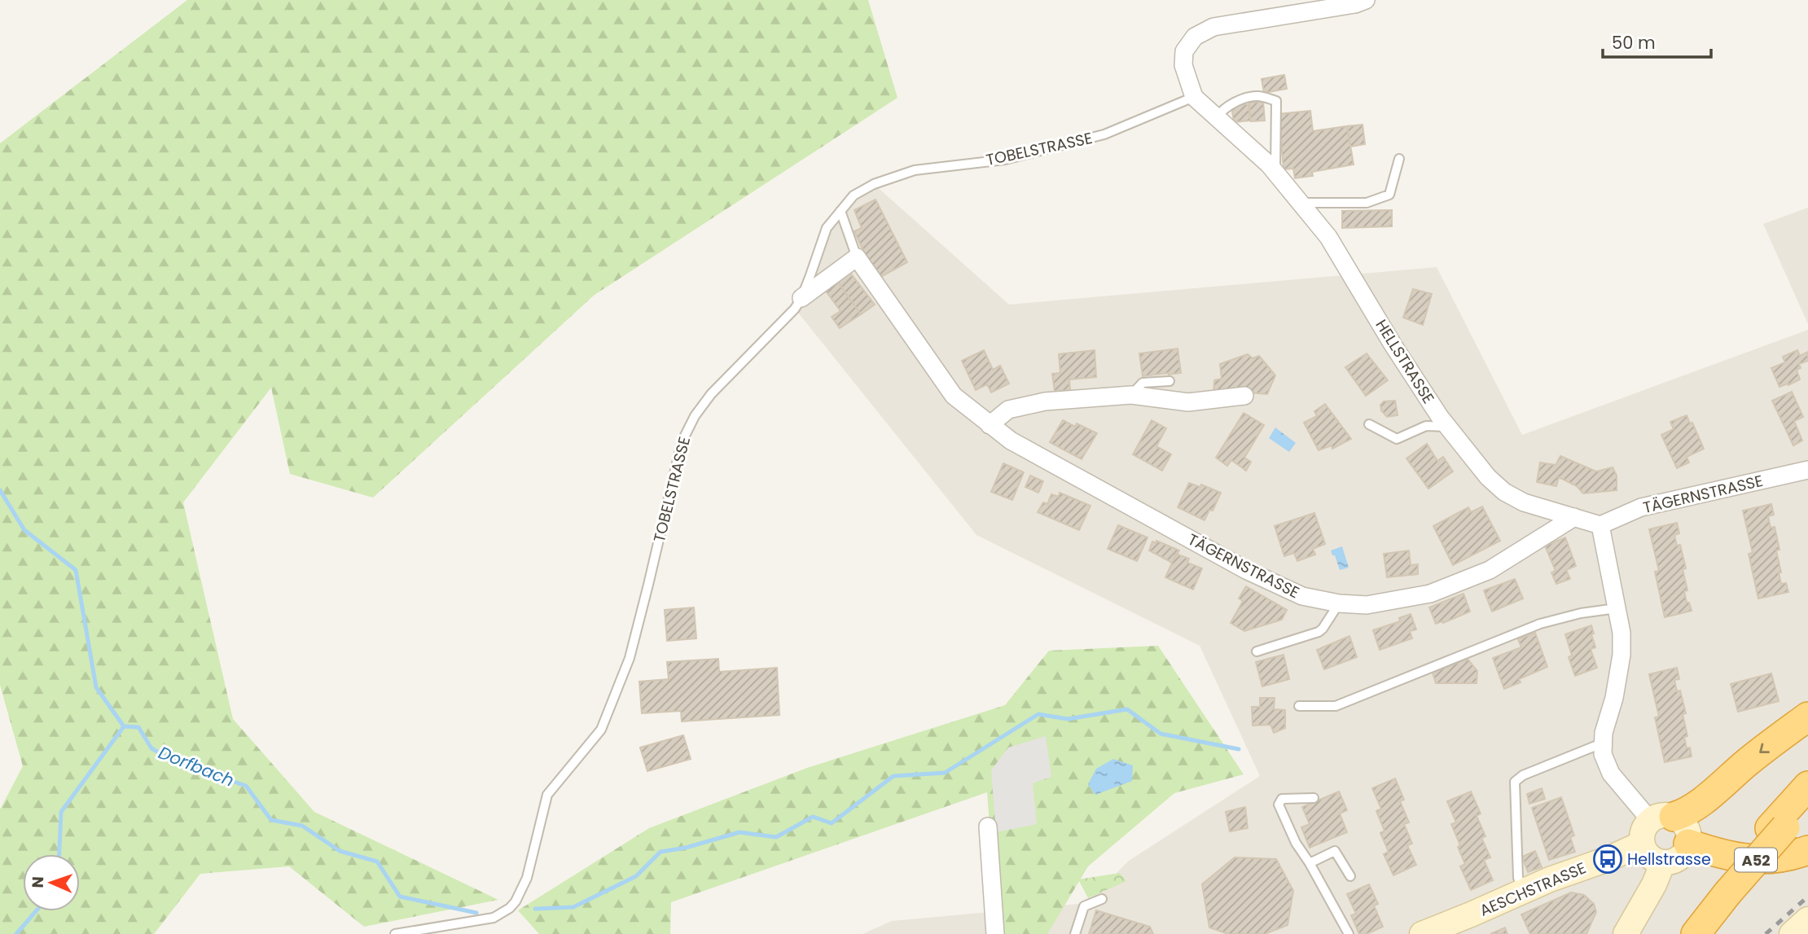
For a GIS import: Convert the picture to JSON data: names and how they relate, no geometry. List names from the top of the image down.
{
  "streets": {
    "highway": ["A52"],
    "main road": ["AESCHSTRASSE"],
    "street": ["HELLSTRASSE", "TÄGERNSTRASSE"],
    "lane": ["TOBELSTRASSE"]
  },
  "crossings": [
    ["TOBELSTRASSE", "HELLSTRASSE"],
    ["HELLSTRASSE", "TÄGERNSTRASSE"]
  ],
  "water": ["Dorfbach"],
  "places": {
    "bus stop": ["Hellstrasse"]
  },
  "scale_bar": "50 m",
  "north": "left"
}
